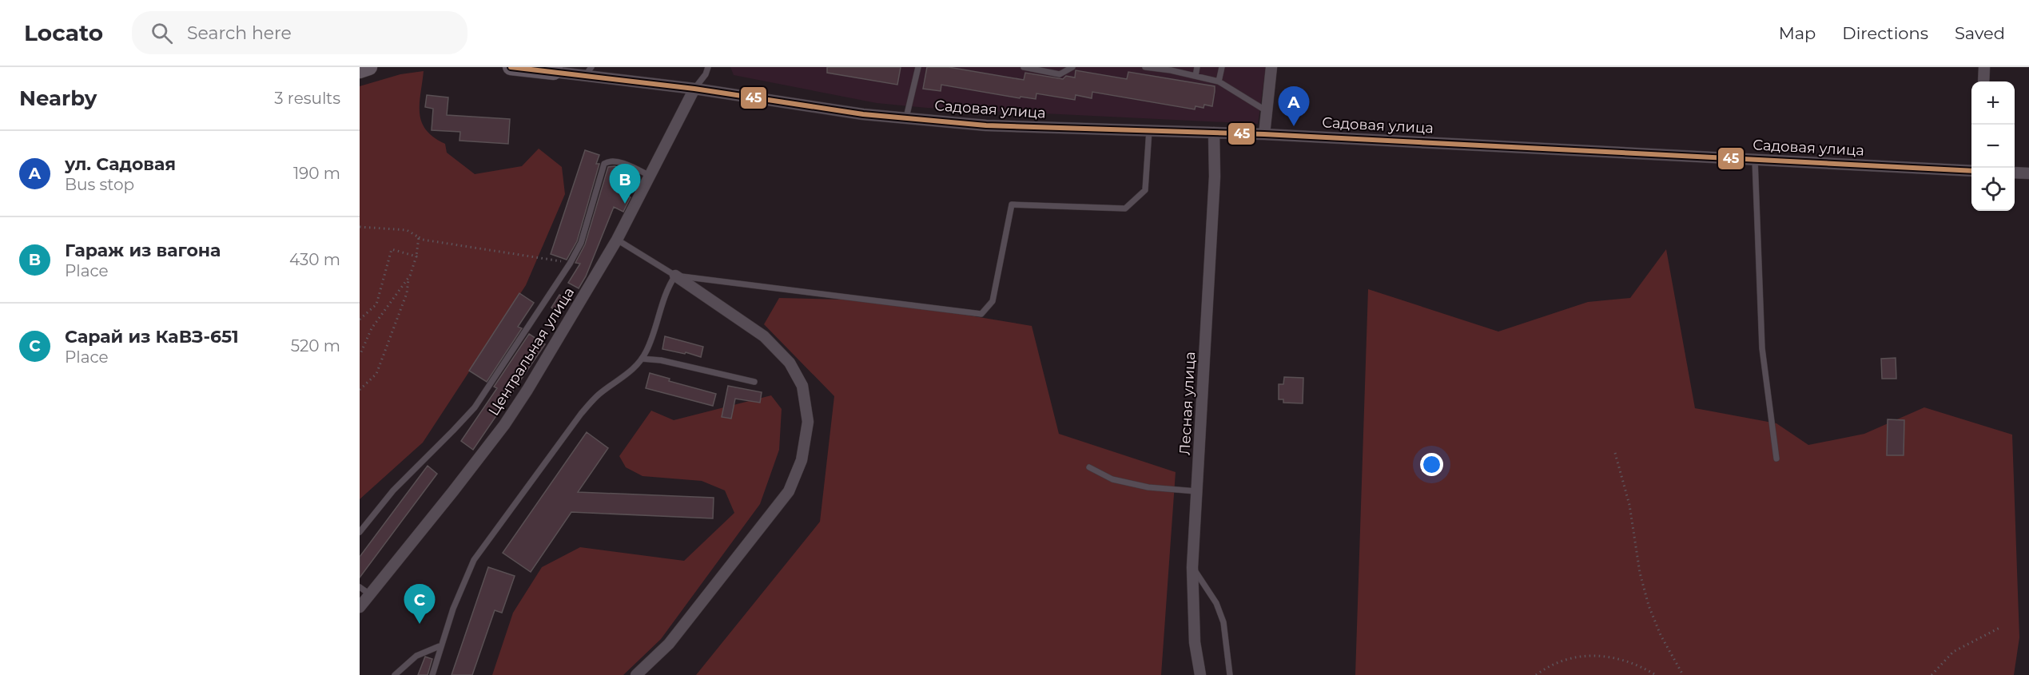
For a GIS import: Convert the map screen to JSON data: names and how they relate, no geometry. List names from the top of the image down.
{
  "streets": {
    "street": ["Садовая улица", "Центральная улица", "Лесная улица"]
  },
  "crossings": [
    ["Садовая улица", "Центральная улица"],
    ["Садовая улица", "Лесная улица"]
  ],
  "lines": ["transit line 45"],
  "page": {
    "header": "Locato",
    "search": "Search here",
    "nav": ["Map", "Directions", "Saved"],
    "heading": ["Nearby", "3 results"],
    "map_buttons": ["+", "−"],
    "pins": ["A", "B", "C"],
    "list": [
      {
        "mark": "A",
        "name": "ул. Садовая",
        "note": "Bus stop",
        "value": "190 m"
      },
      {
        "mark": "B",
        "name": "Гараж из вагона",
        "note": "Place",
        "value": "430 m"
      },
      {
        "mark": "C",
        "name": "Сарай из КаВЗ-651",
        "note": "Place",
        "value": "520 m"
      }
    ]
  }
}
